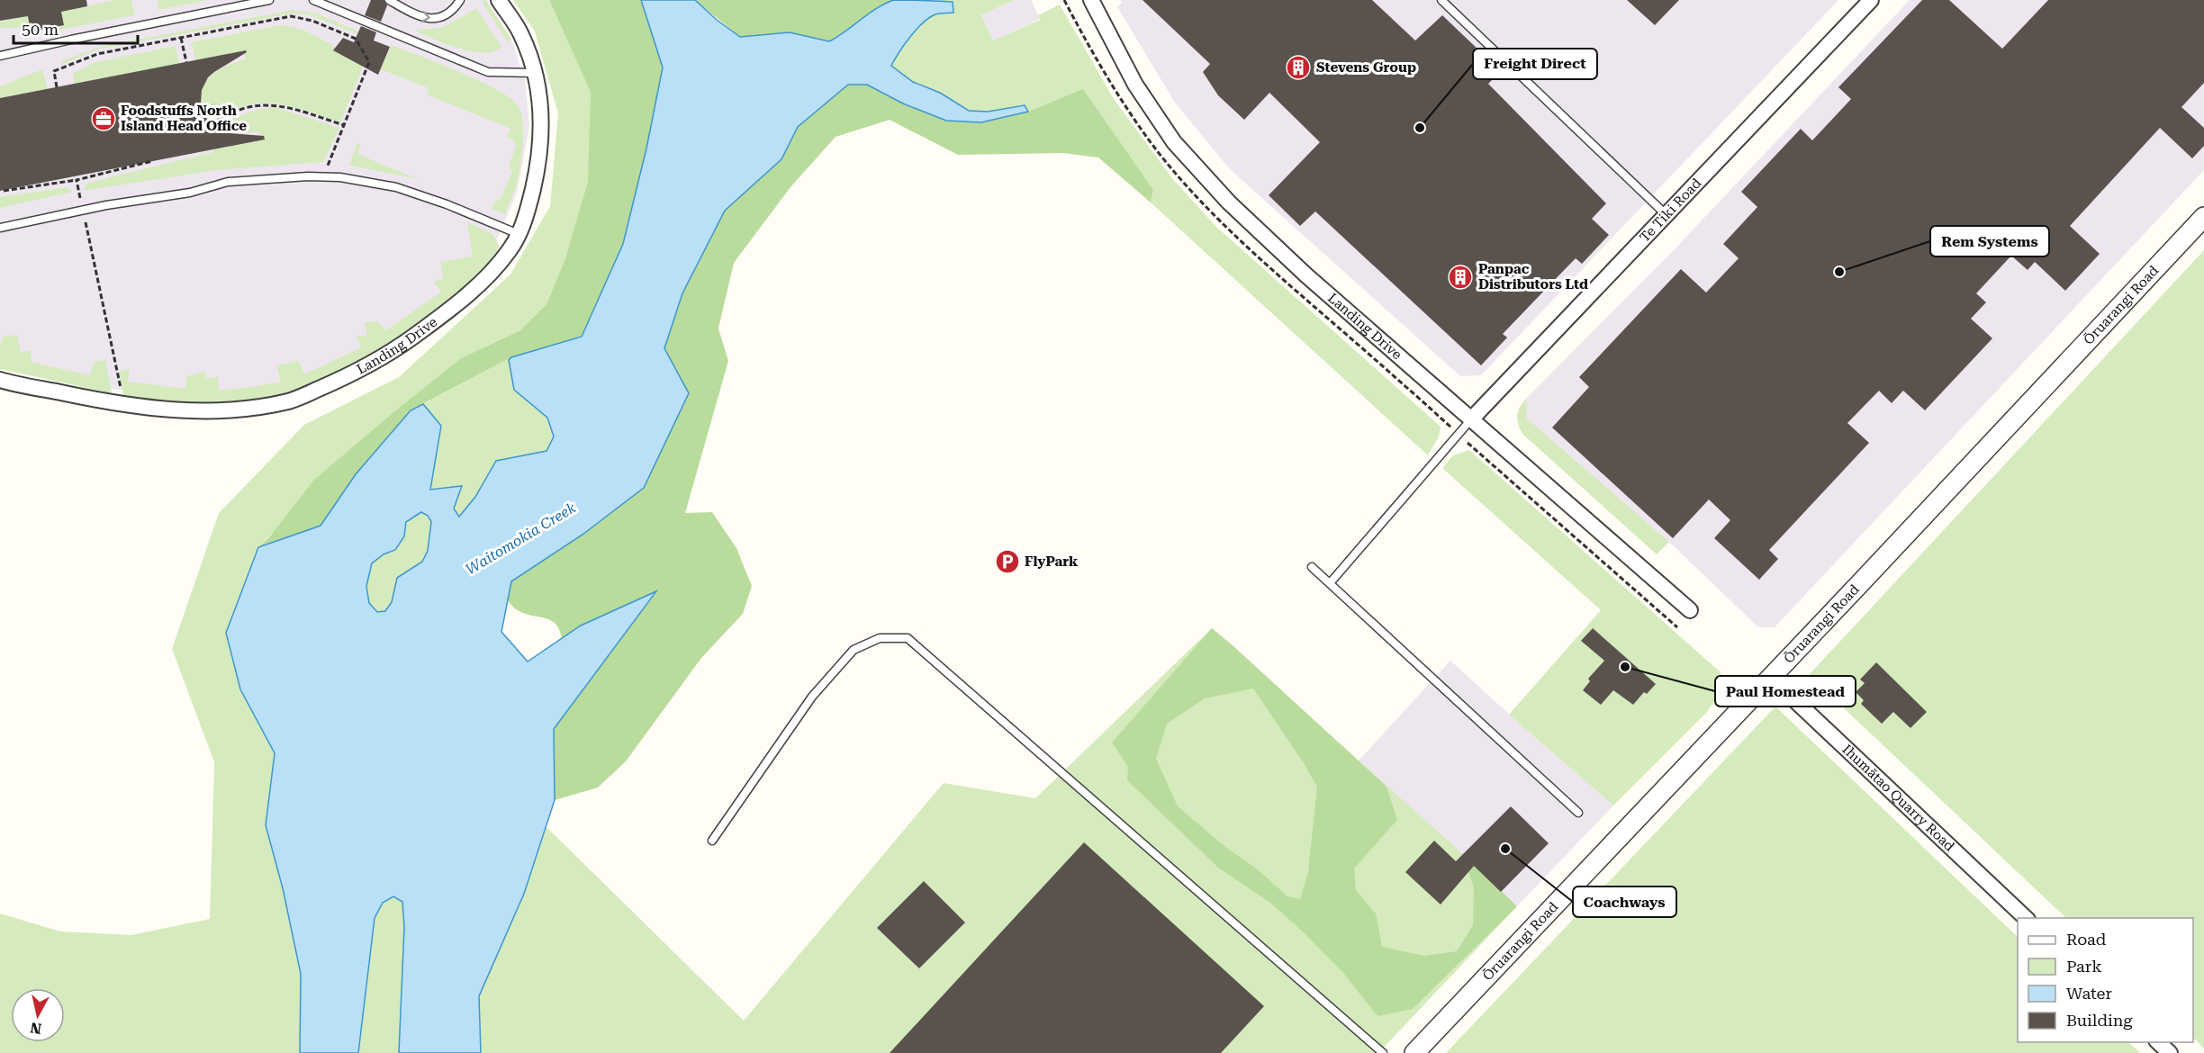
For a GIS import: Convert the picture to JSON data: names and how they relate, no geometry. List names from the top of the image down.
{
  "streets": {
    "street": [
      "Te Tiki Road",
      "Ōruarangi Road",
      "Landing Drive",
      "Ihumātao Quarry Road"
    ]
  },
  "crossings": [
    ["Te Tiki Road", "Landing Drive"],
    ["Ōruarangi Road", "Ihumātao Quarry Road"]
  ],
  "water": ["Waitomokia Creek"],
  "places": {
    "building": ["Stevens Group", "Panpac Distributors Ltd"],
    "office": ["Foodstuffs North Island Head Office"],
    "other": [
      "Freight Direct",
      "Rem Systems",
      "Paul Homestead",
      "Coachways"
    ],
    "parking": ["FlyPark"]
  },
  "legend": [
    "Road",
    "Park",
    "Water",
    "Building"
  ],
  "scale_bar": "50 m",
  "north": "bottom"
}
